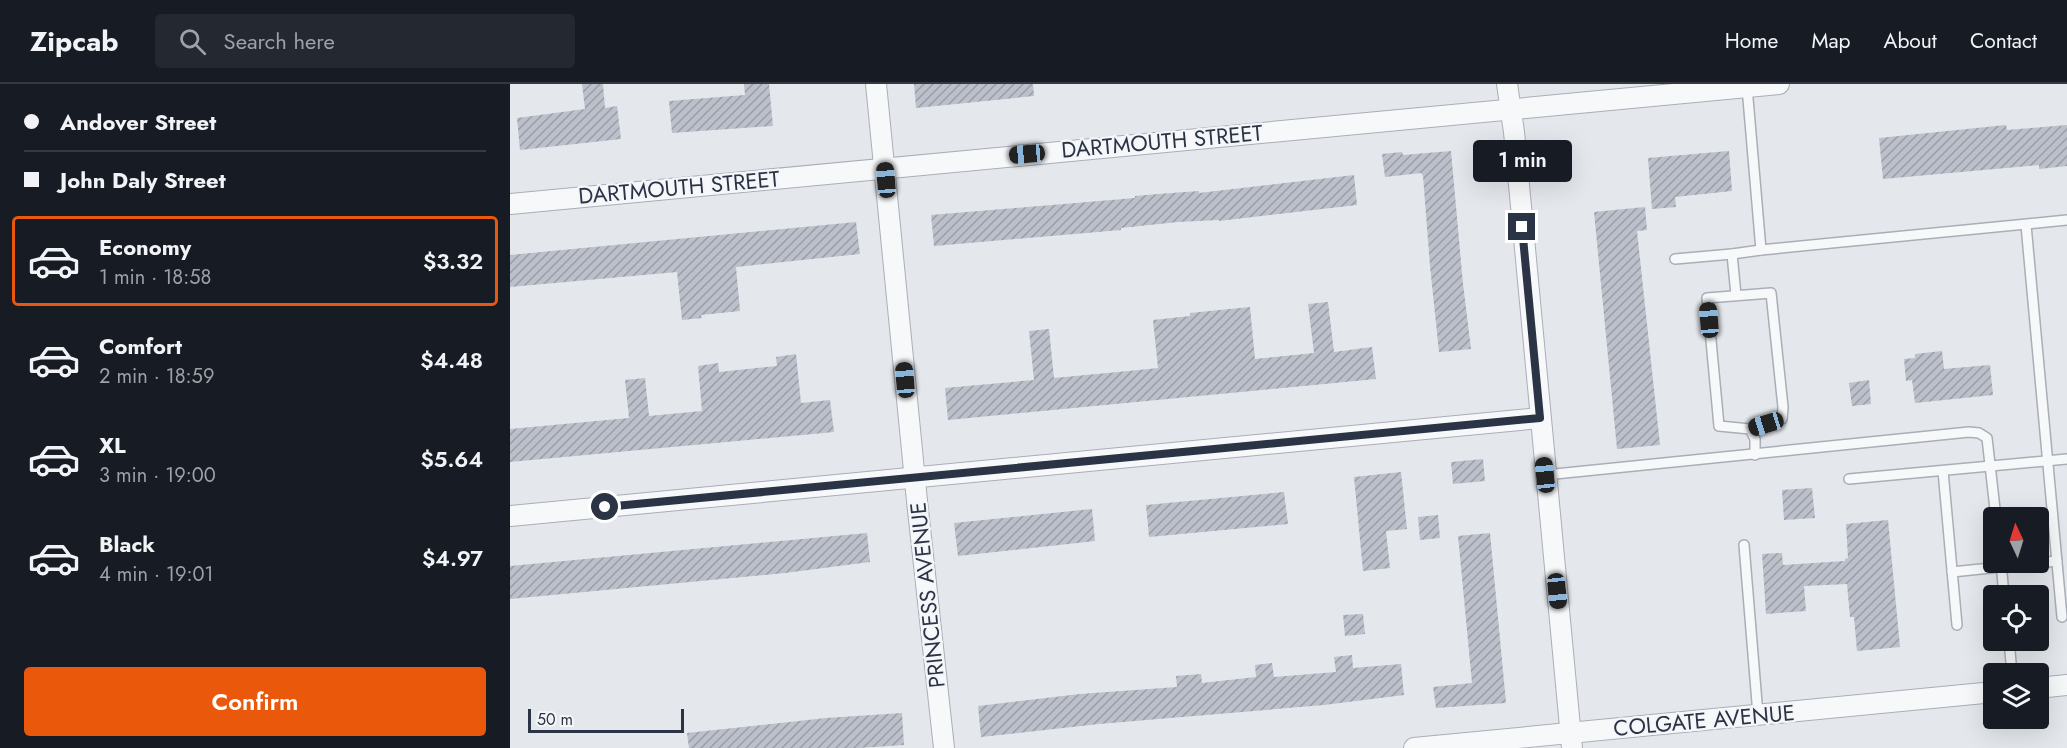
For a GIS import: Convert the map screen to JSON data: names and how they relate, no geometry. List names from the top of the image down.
{
  "streets": {
    "street": ["DARTMOUTH STREET", "PRINCESS AVENUE", "COLGATE AVENUE"]
  },
  "crossings": [
    ["DARTMOUTH STREET", "PRINCESS AVENUE"]
  ],
  "scale_bar": "50 m",
  "north": "top",
  "page": {
    "header": "Zipcab",
    "search": "Search here",
    "nav": [
      "Home",
      "Map",
      "About",
      "Contact"
    ],
    "banner": ["Andover Street", "John Daly Street"],
    "bubble": "1 min",
    "list": [
      {
        "name": "Economy",
        "note": "1 min · 18:58",
        "value": "$3.32"
      },
      {
        "name": "Comfort",
        "note": "2 min · 18:59",
        "value": "$4.48"
      },
      {
        "name": "XL",
        "note": "3 min · 19:00",
        "value": "$5.64"
      },
      {
        "name": "Black",
        "note": "4 min · 19:01",
        "value": "$4.97"
      }
    ],
    "buttons": "Confirm",
    "scale": "50 m"
  }
}
